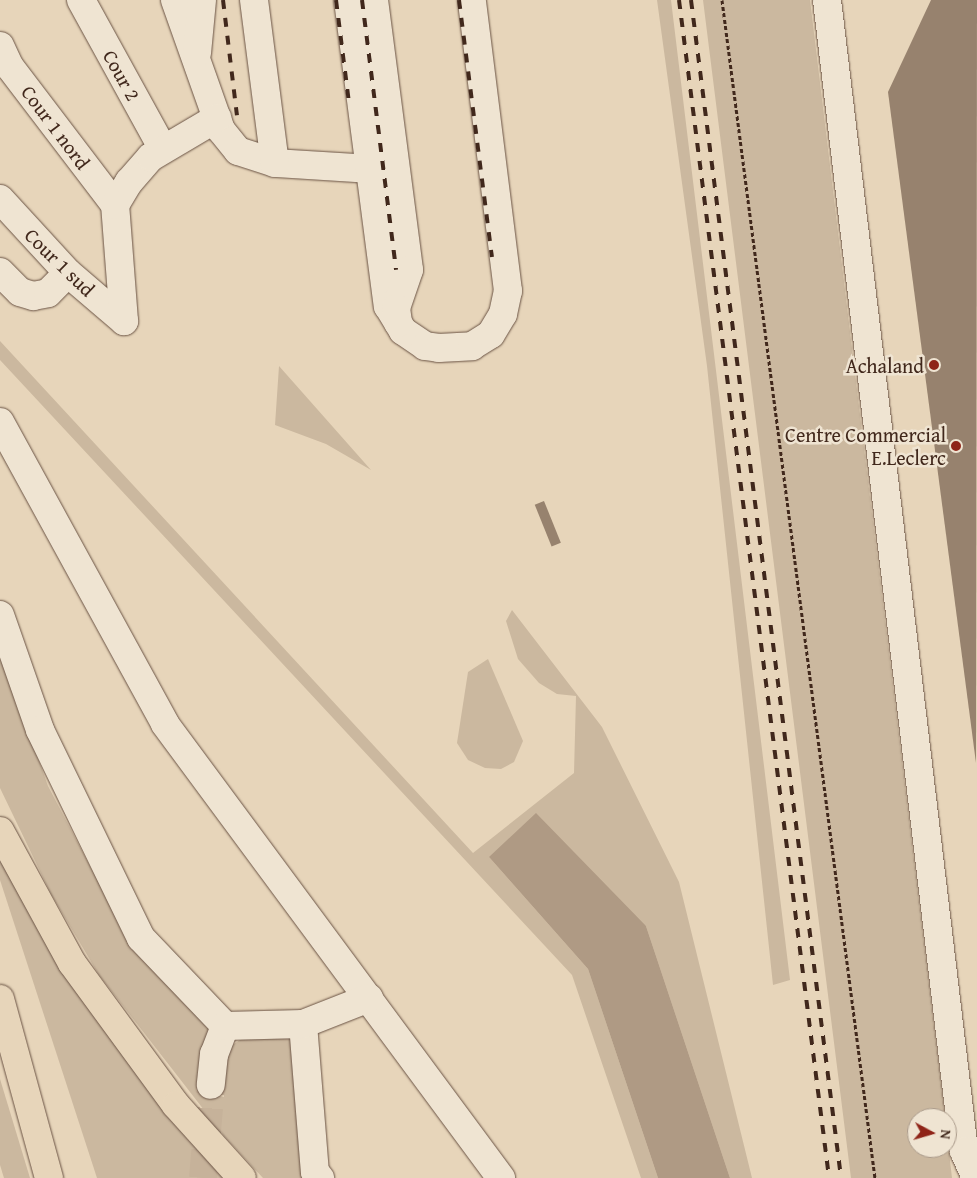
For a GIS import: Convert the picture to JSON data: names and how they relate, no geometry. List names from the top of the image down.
{
  "streets": {
    "street": ["Cour 2", "Cour 1 nord", "Cour 1 sud"]
  },
  "crossings": [
    ["Cour 1 nord", "Cour 1 sud"]
  ],
  "places": ["Achaland", "Centre Commercial E.Leclerc"],
  "north": "right"
}
